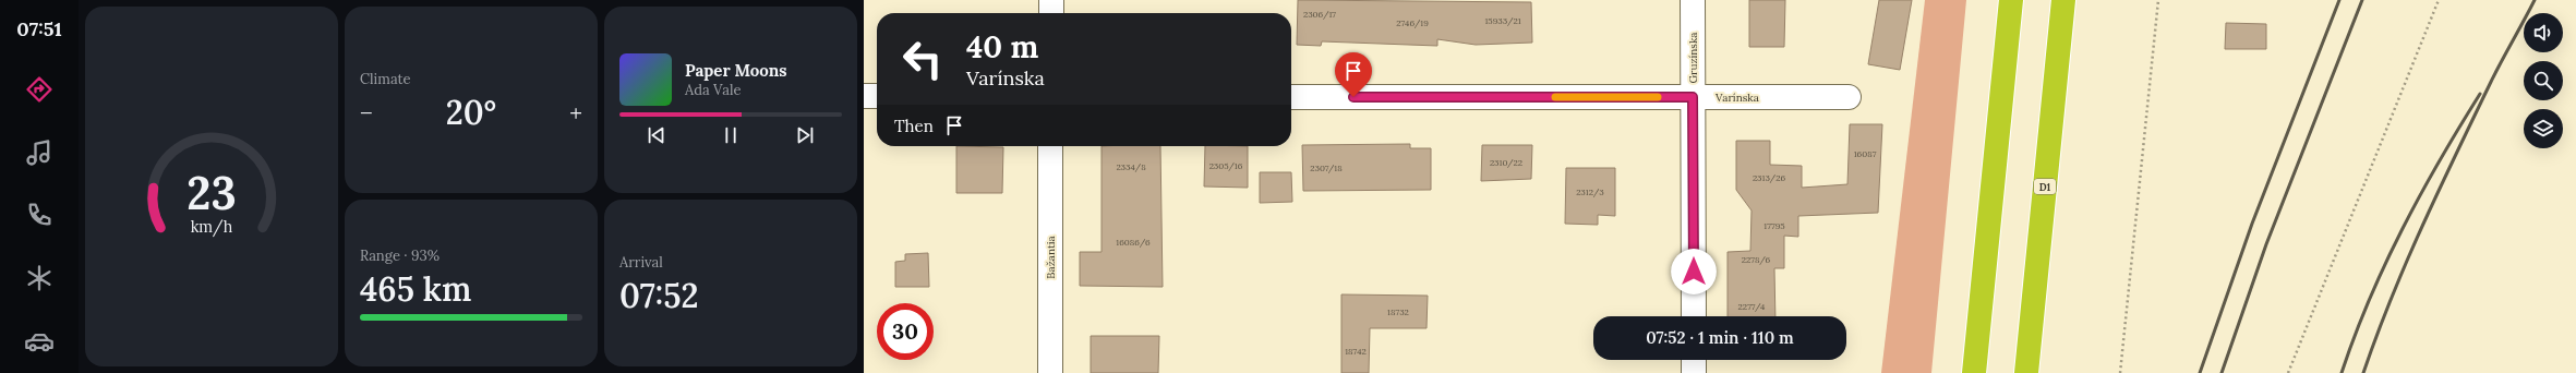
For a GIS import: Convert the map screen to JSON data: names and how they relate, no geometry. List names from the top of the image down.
{
  "streets": {
    "highway": ["D1"],
    "street": ["Gruzínska", "Varínska", "Bažantia"]
  },
  "crossings": [
    ["Gruzínska", "Varínska"]
  ],
  "house_numbers": [
    "2306/17",
    "15933/21",
    "2746/19",
    "16087",
    "2310/22",
    "2305/16",
    "2334/8",
    "2307/18",
    "2313/26",
    "2312/3",
    "17795",
    "16086/6",
    "2278/6",
    "2277/4",
    "18732",
    "18742"
  ],
  "page": {
    "tabs": "07:51",
    "tile": [
      "Climate",
      ["Range · 93%", "465 km"],
      ["Arrival", "07:52"]
    ],
    "turn": ["40 m", "Varínska"],
    "song": ["Paper Moons", "Ada Vale"],
    "heat": ["−", "20°", "+"],
    "then": "Then",
    "limit": "30",
    "trip": "07:52 · 1 min · 110 m",
    "gauge": ["23", "km/h"]
  }
}
